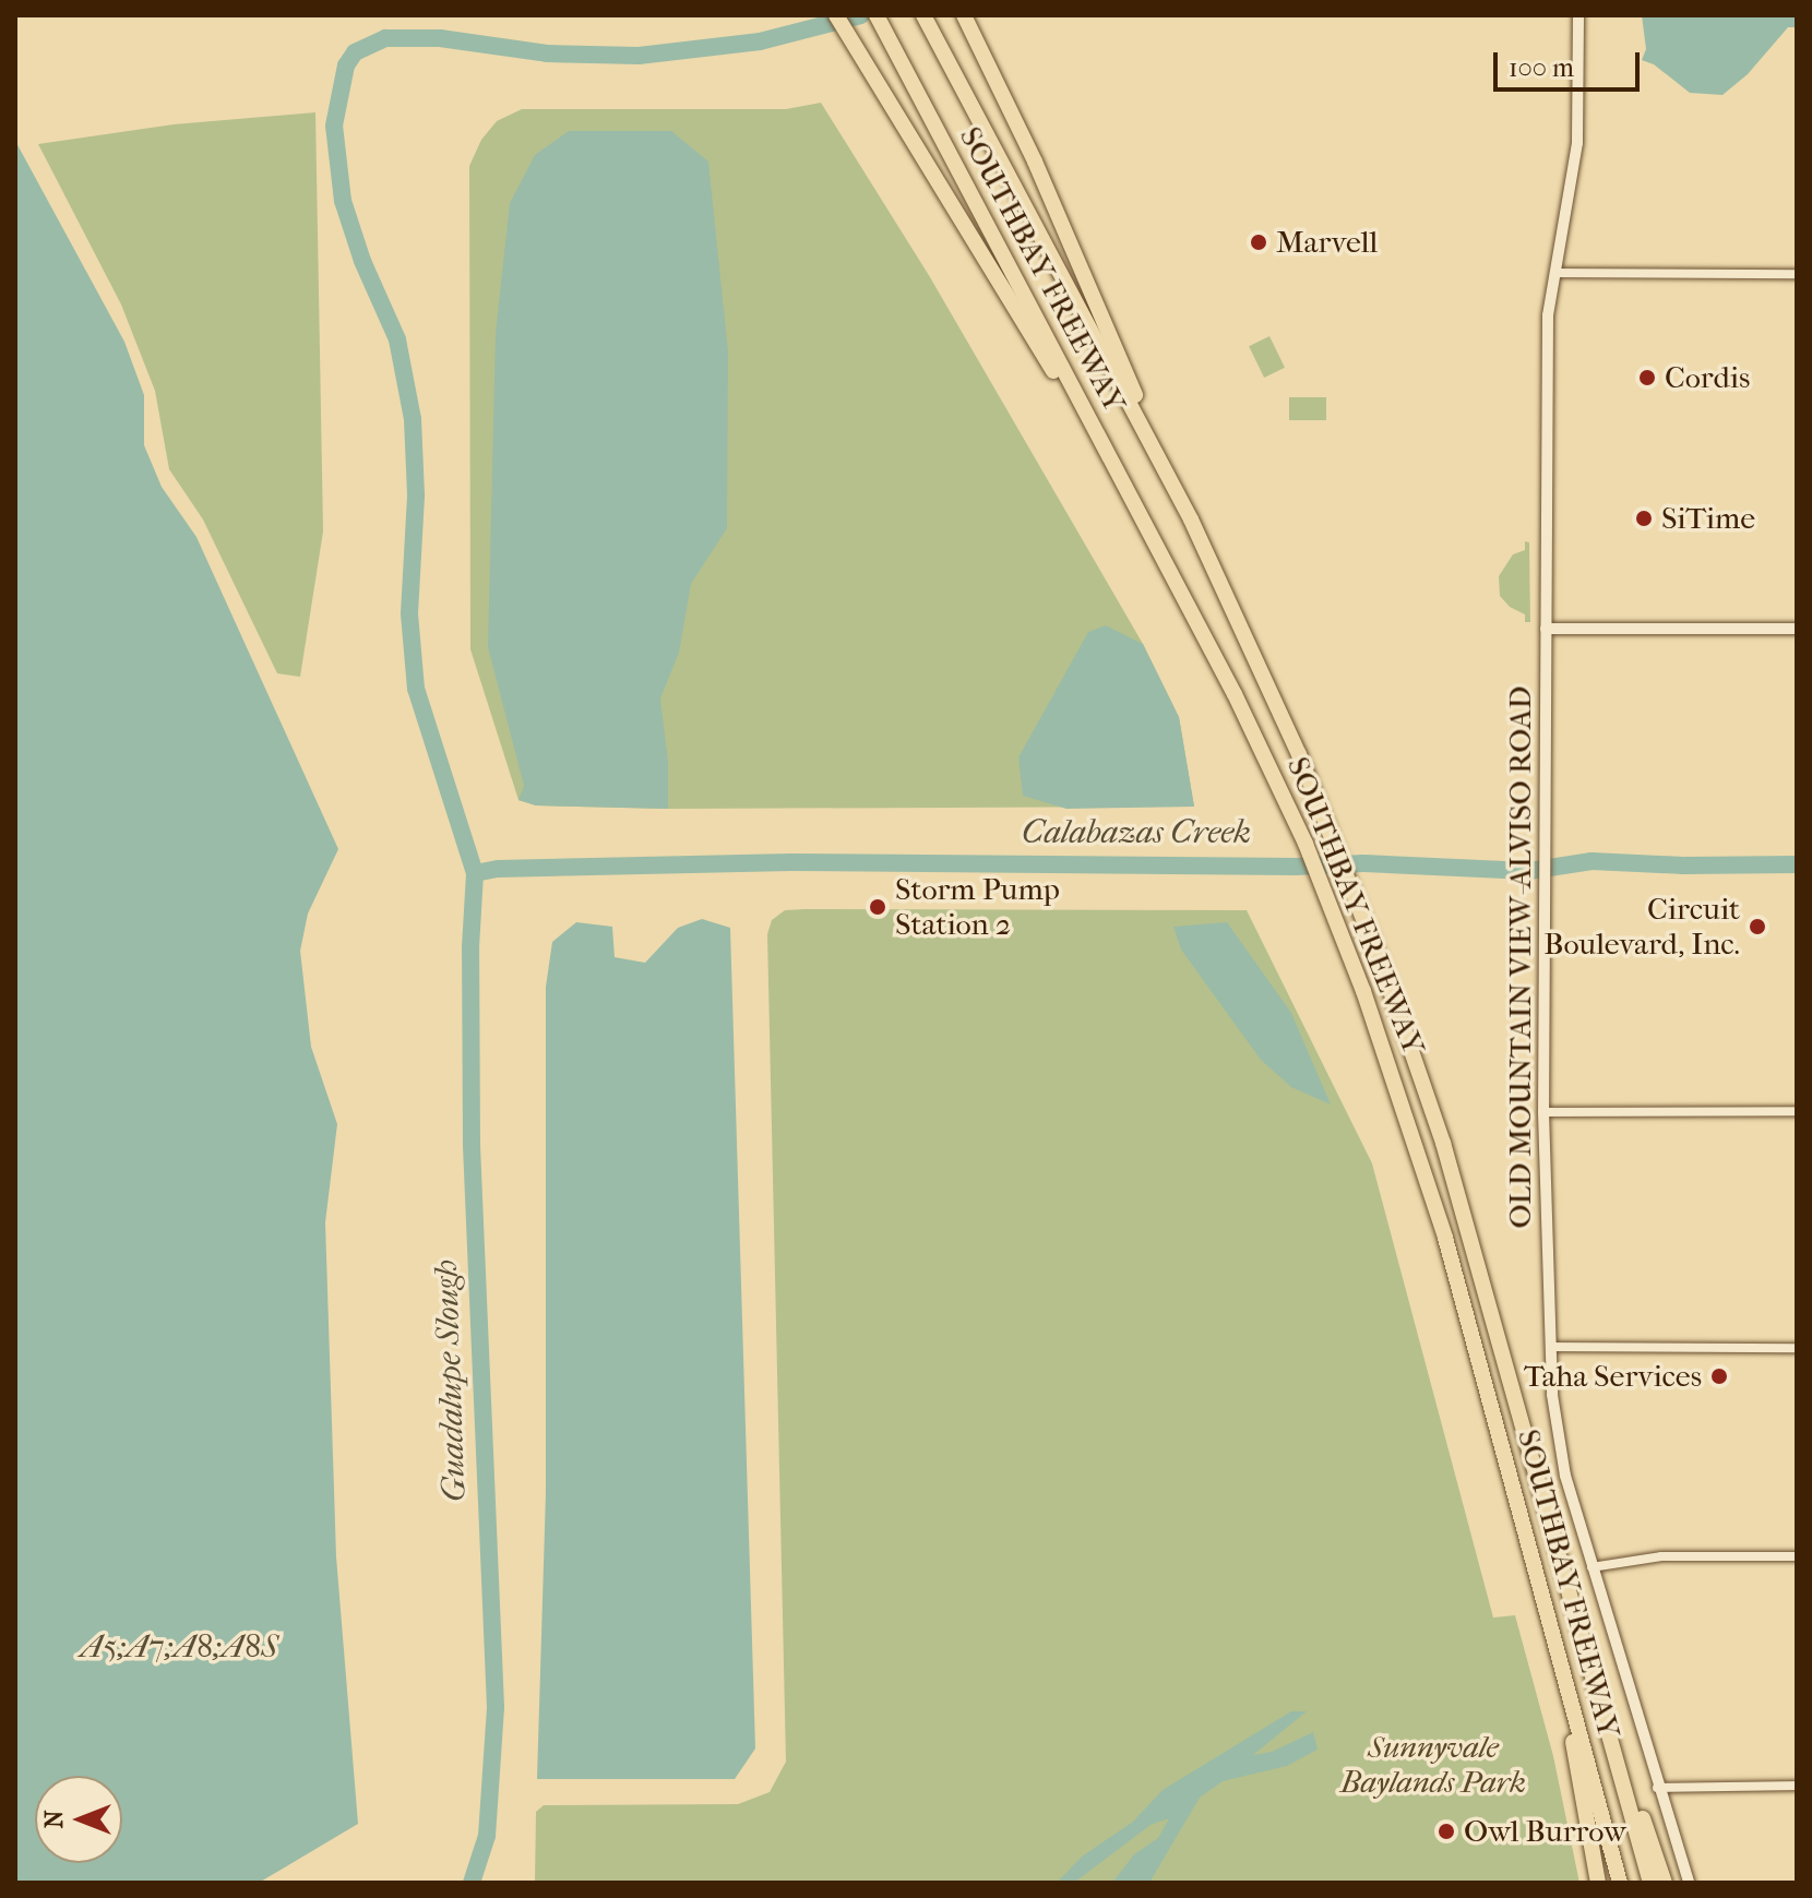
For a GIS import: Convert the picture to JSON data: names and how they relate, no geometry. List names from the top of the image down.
{
  "streets": {
    "highway": ["SOUTHBAY FREEWAY"],
    "street": ["OLD MOUNTAIN VIEW-ALVISO ROAD"]
  },
  "water": ["Calabazas Creek", "Guadalupe Slough", "A5;A7;A8;A8S"],
  "parks": ["Sunnyvale Baylands Park"],
  "places": [
    "Marvell",
    "Cordis",
    "SiTime",
    "Storm Pump Station 2",
    "Circuit Boulevard, Inc.",
    "Taha Services",
    "Owl Burrow"
  ],
  "scale_bar": "100 m",
  "north": "left"
}
